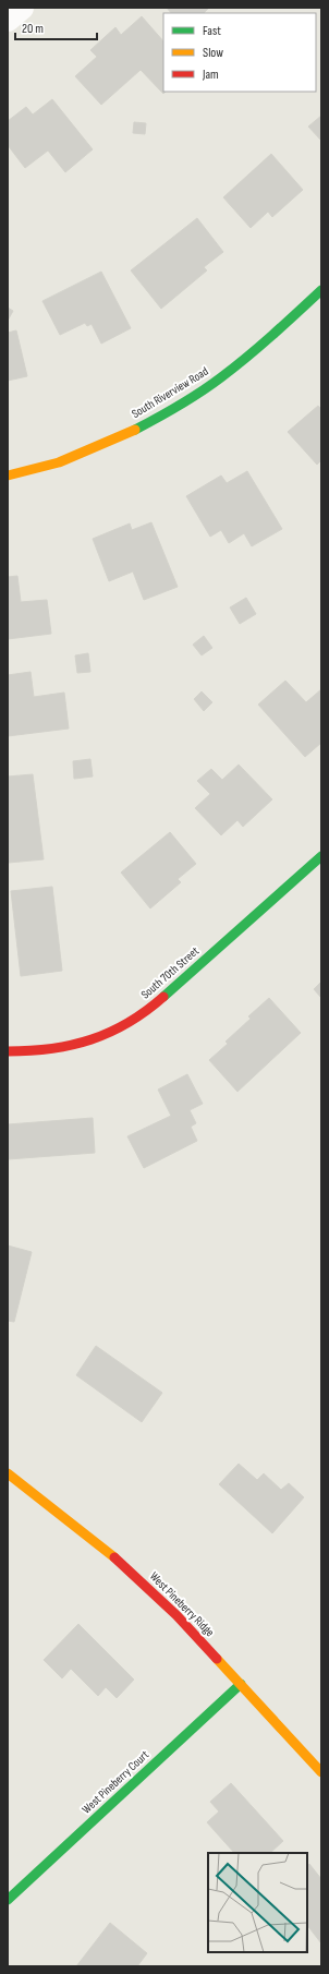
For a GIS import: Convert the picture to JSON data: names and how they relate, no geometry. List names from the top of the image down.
{
  "streets": {
    "street": [
      "South Riverview Road",
      "South 70th Street",
      "West Pineberry Ridge",
      "West Pineberry Court"
    ]
  },
  "crossings": [
    ["West Pineberry Ridge", "West Pineberry Court"]
  ],
  "legend": ["Fast", "Slow", "Jam"],
  "scale_bar": "20 m"
}
